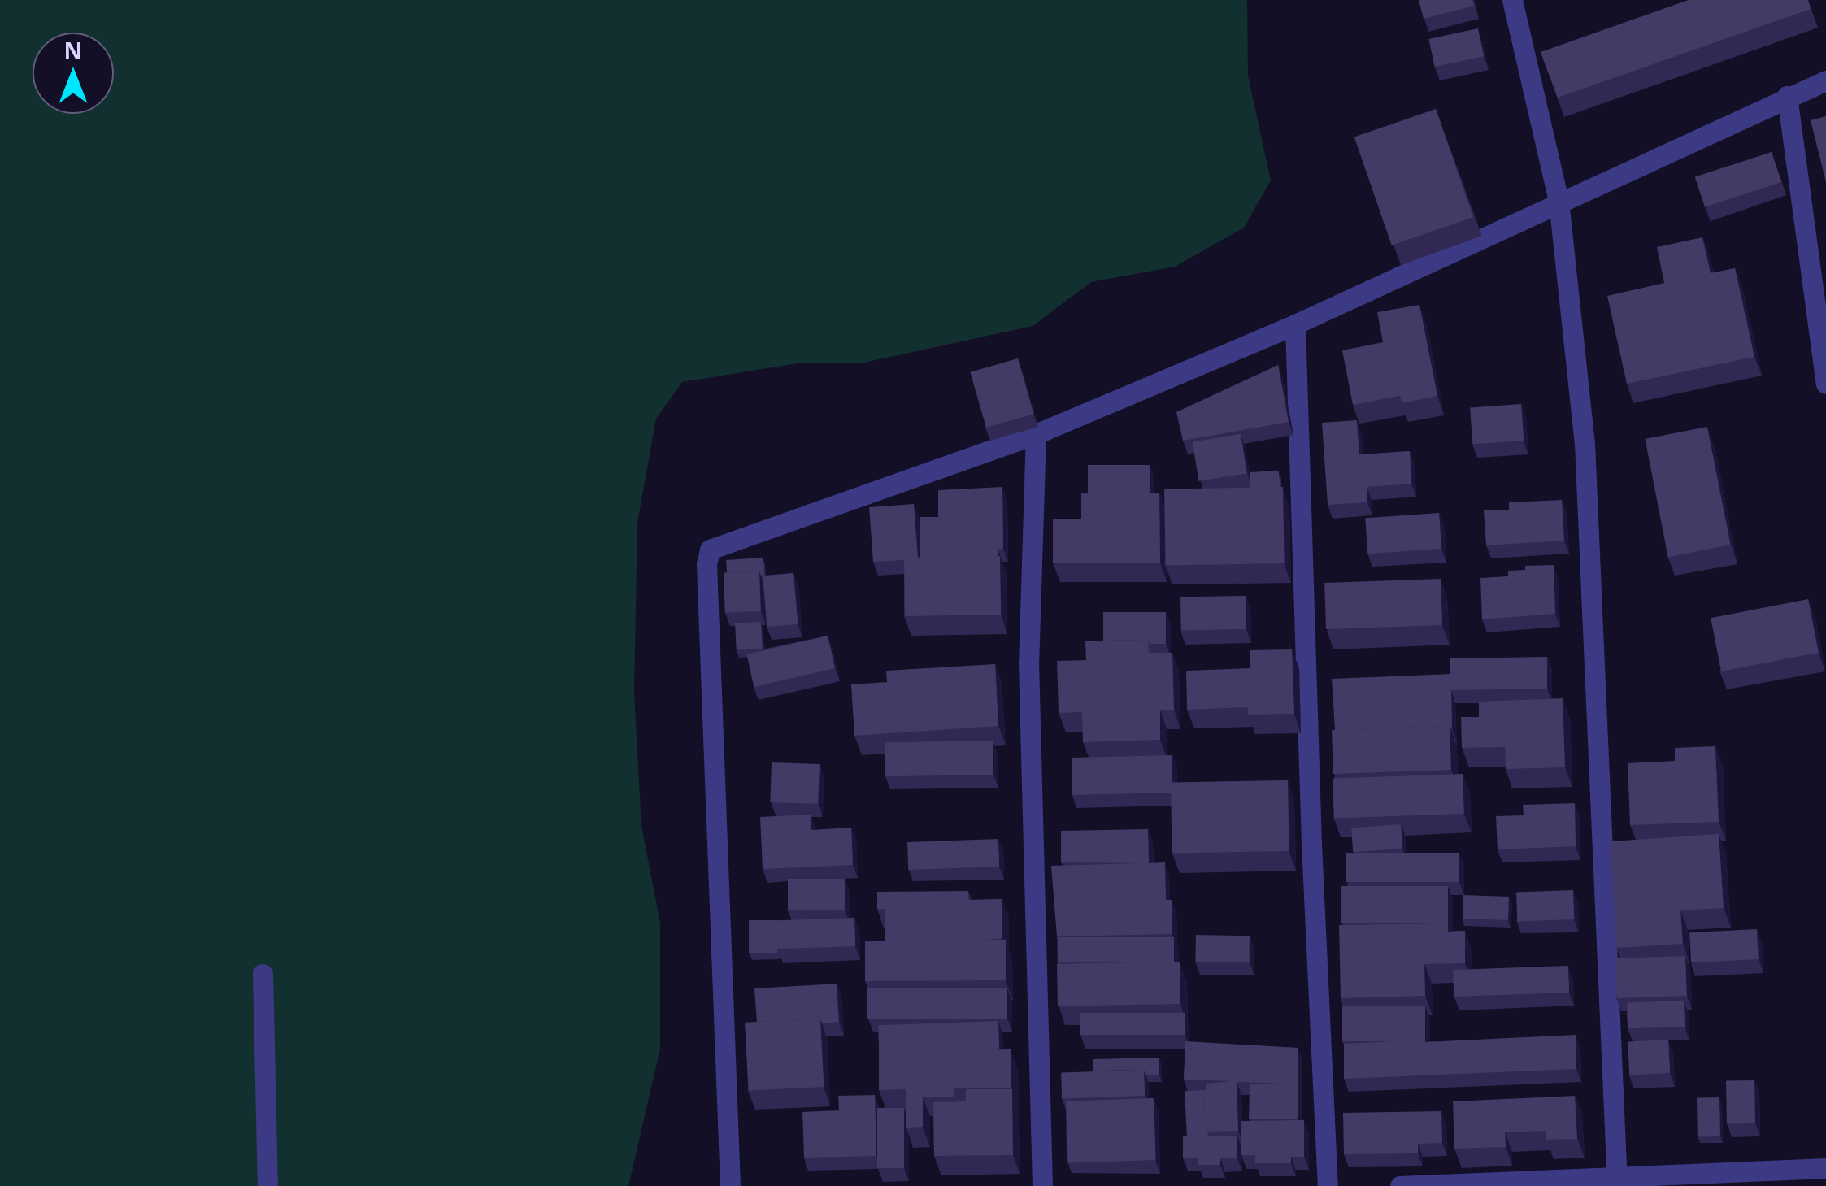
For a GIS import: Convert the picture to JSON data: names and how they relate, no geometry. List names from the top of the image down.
{
  "north": "top"
}
